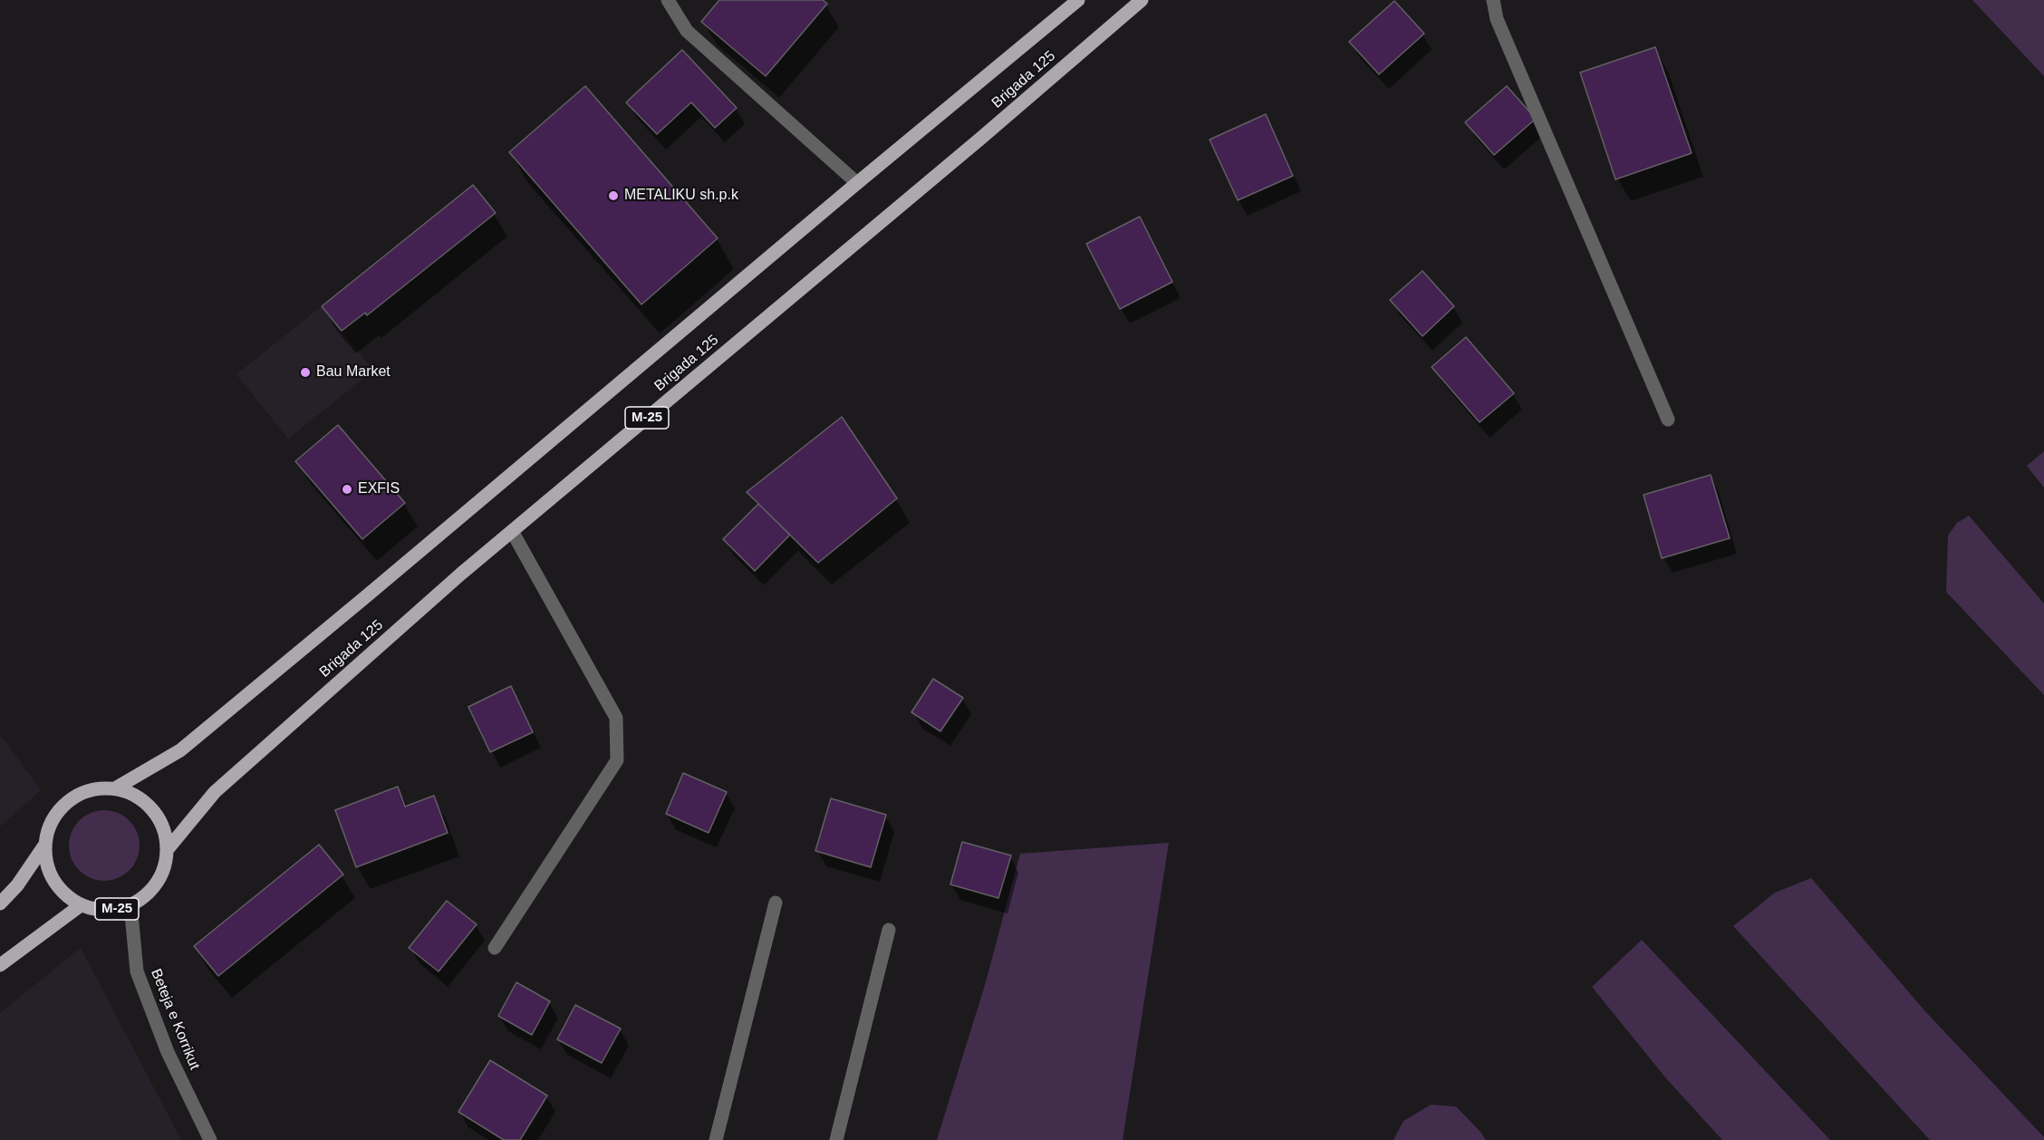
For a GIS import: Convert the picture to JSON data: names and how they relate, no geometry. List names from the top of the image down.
{
  "streets": {
    "main road": ["Brigada 125", "M-25"],
    "street": ["Beteja e Korrikut"]
  },
  "crossings": [
    ["Brigada 125", "M-25"],
    ["Brigada 125", "Beteja e Korrikut"],
    ["M-25", "Beteja e Korrikut"]
  ],
  "places": ["METALIKU sh.p.k", "Bau Market", "EXFIS"]
}
